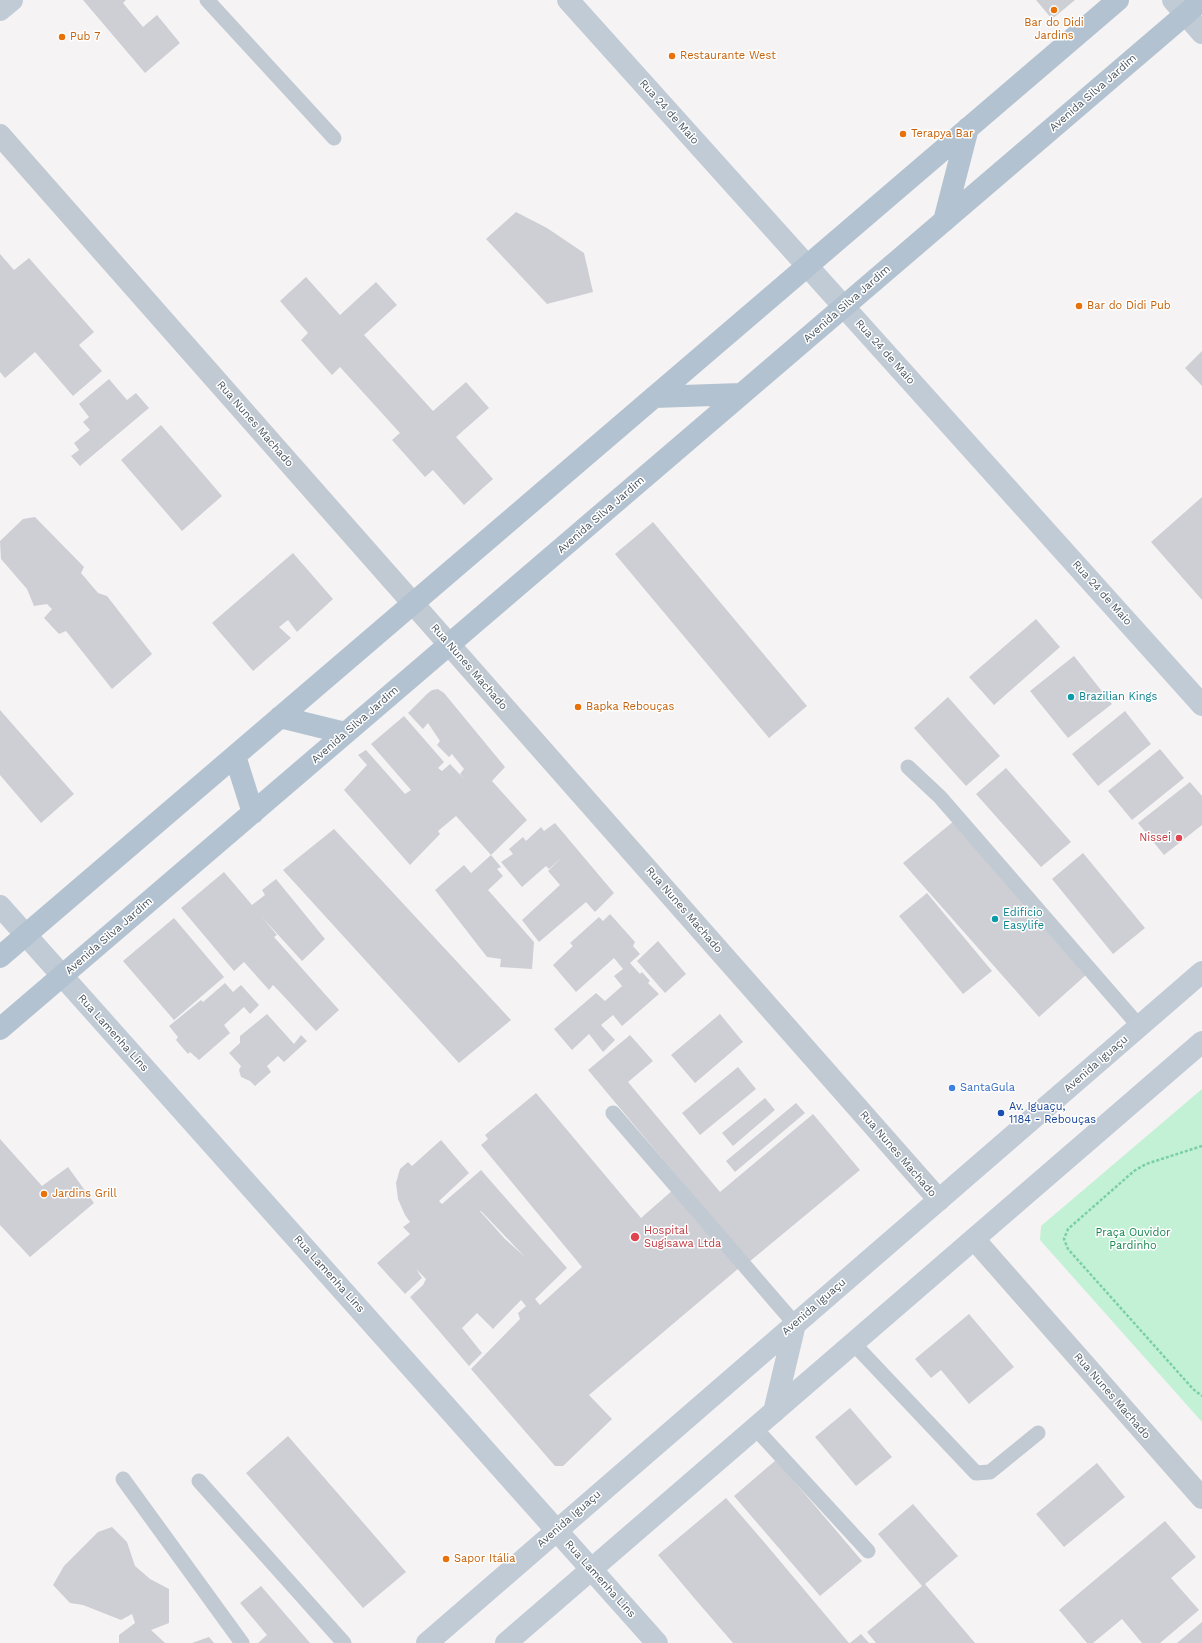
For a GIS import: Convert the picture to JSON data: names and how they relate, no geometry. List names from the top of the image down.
{
  "streets": {
    "main road": [
      "Avenida Silva Jardim",
      "Rua 24 de Maio",
      "Rua Lamenha Lins",
      "Avenida Iguaçu"
    ],
    "street": ["Rua Nunes Machado"]
  },
  "crossings": [
    ["Avenida Silva Jardim", "Rua 24 de Maio"],
    ["Avenida Silva Jardim", "Rua Nunes Machado"],
    ["Avenida Silva Jardim", "Rua Lamenha Lins"],
    ["Rua Nunes Machado", "Avenida Iguaçu"],
    ["Rua Lamenha Lins", "Avenida Iguaçu"]
  ],
  "parks": ["Praça Ouvidor Pardinho"],
  "places": [
    "Bar do Didi Jardins",
    "Pub 7",
    "Restaurante West",
    "Terapya Bar",
    "Bar do Didi Pub",
    "Brazilian Kings",
    "Bapka Rebouças",
    "Nissei",
    "Edifício Easylife",
    "SantaGula",
    "Av. Iguaçu, 1184 - Rebouças",
    "Jardins Grill",
    "Hospital Sugisawa Ltda",
    "Sapor Itália"
  ]
}
